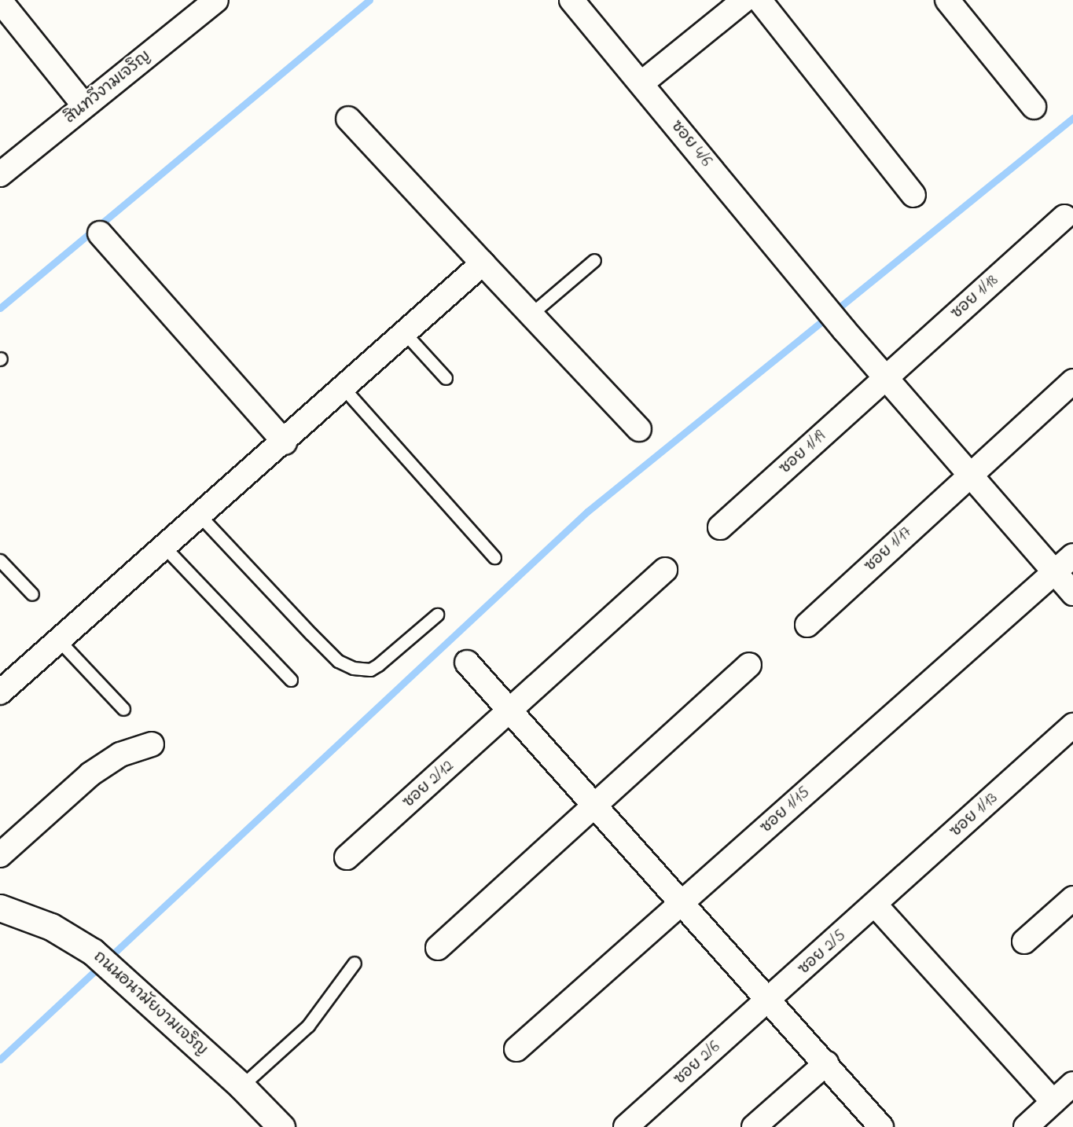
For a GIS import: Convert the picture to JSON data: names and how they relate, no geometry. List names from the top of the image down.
{
  "streets": {
    "street": [
      "สินทวีงามเจริญ",
      "ซอย 4/6",
      "ซอย 1/18",
      "ซอย 1/19",
      "ซอย 1/17",
      "ซอย 2/12",
      "ซอย 1/15",
      "ซอย 1/13",
      "ซอย 2/5",
      "ถนนอนามัยงามเจริญ",
      "ซอย 2/6"
    ]
  },
  "crossings": [
    ["ซอย 4/6", "ซอย 1/18"],
    ["ซอย 4/6", "ซอย 1/19"],
    ["ซอย 4/6", "ซอย 1/17"],
    ["ซอย 4/6", "ซอย 1/15"],
    ["ซอย 1/18", "ซอย 1/19"],
    ["ซอย 1/13", "ซอย 2/5"],
    ["ซอย 2/5", "ซอย 2/6"]
  ]
}
